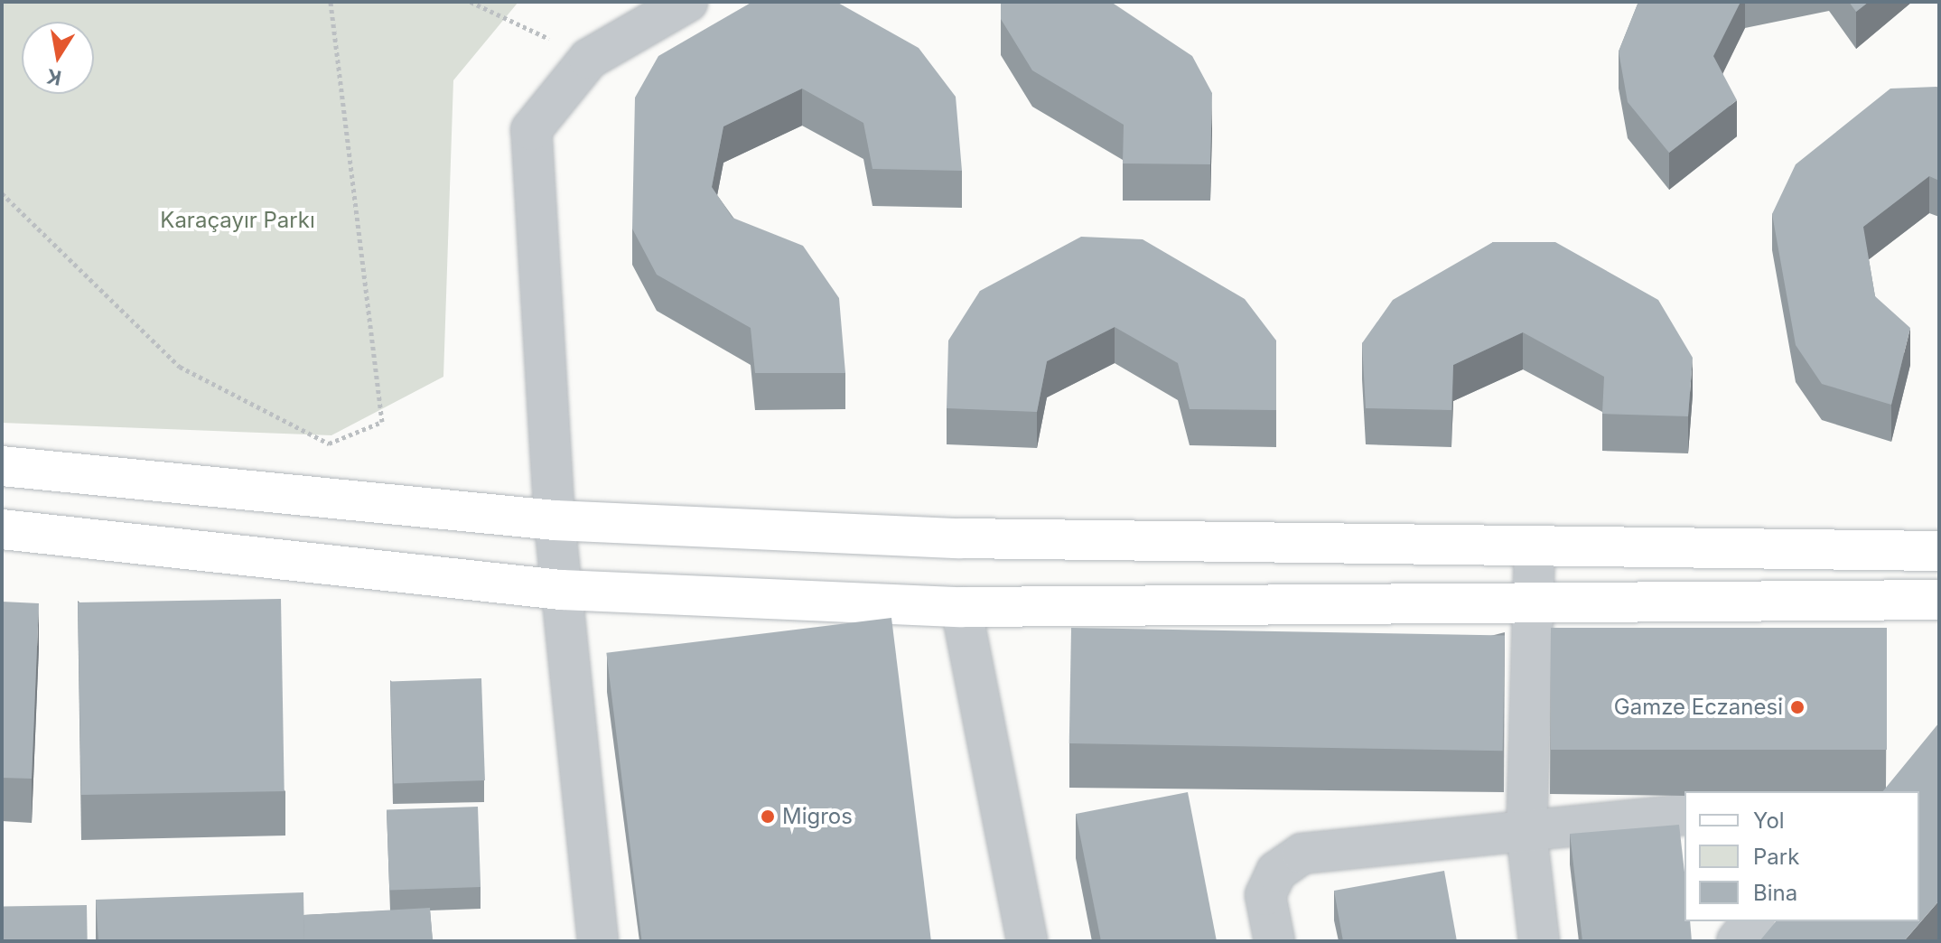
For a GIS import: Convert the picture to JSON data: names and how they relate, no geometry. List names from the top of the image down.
{
  "parks": ["Karaçayır Parkı"],
  "places": ["Gamze Eczanesi", "Migros"],
  "legend": ["Yol", "Park", "Bina"],
  "north": "bottom"
}
